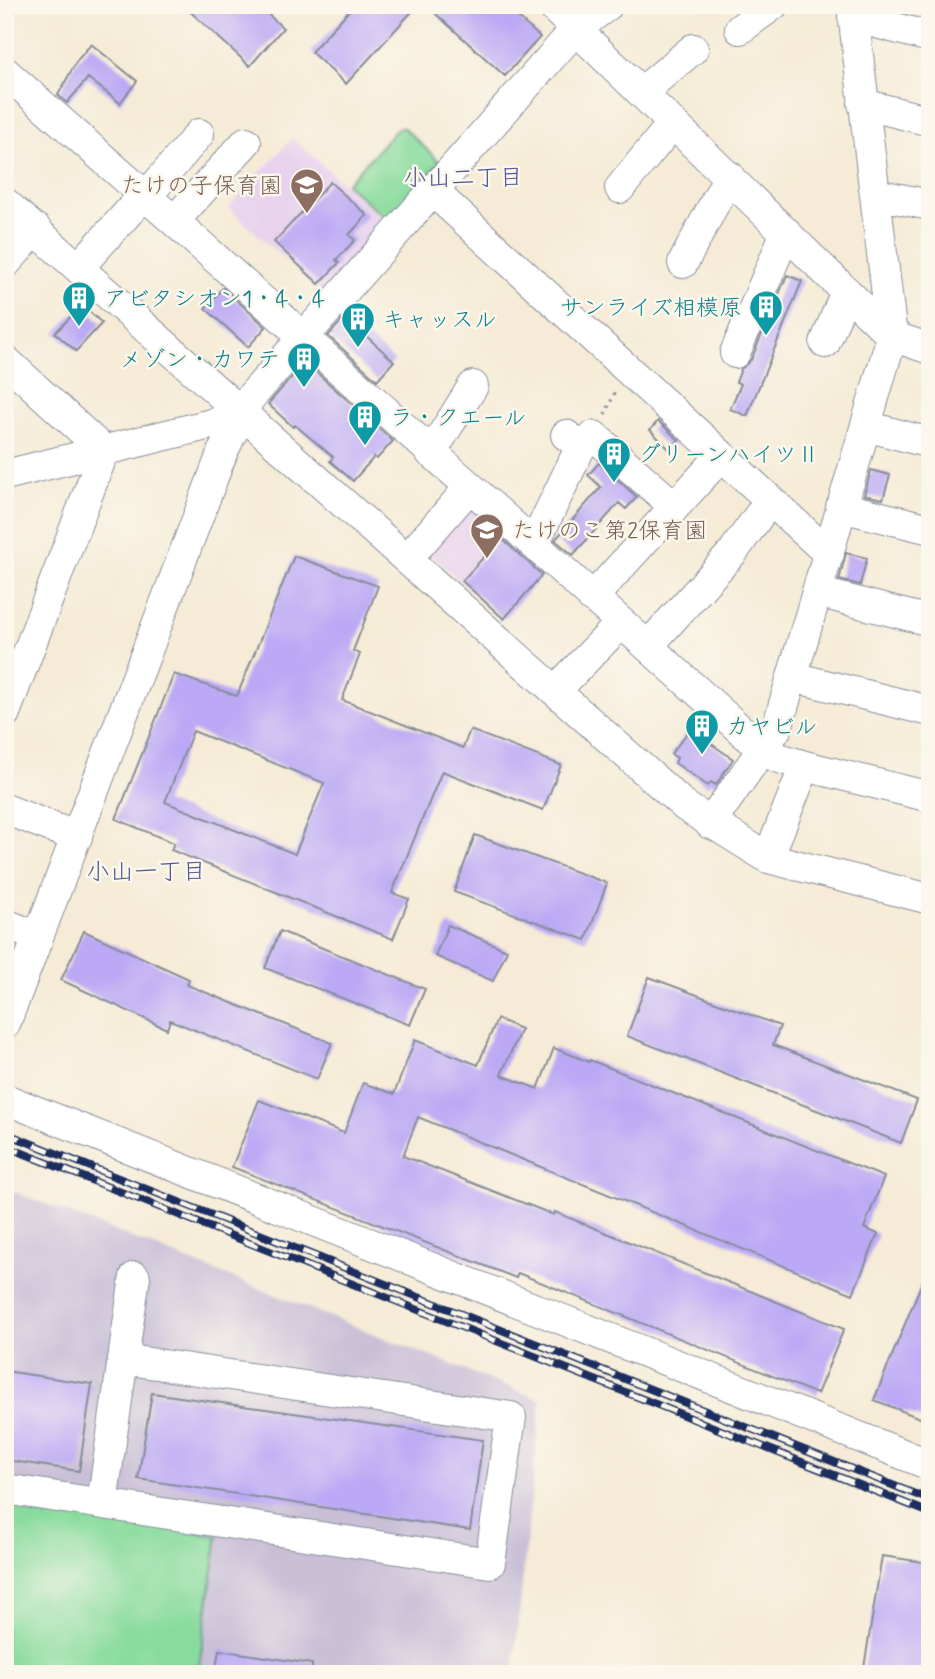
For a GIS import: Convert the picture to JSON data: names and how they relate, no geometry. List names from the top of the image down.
{
  "districts": ["小山二丁目", "小山一丁目"],
  "places": {
    "school or university": ["たけの子保育園", "たけのこ第2保育園"],
    "building": [
      "アビタシオン1・4・4",
      "サンライズ相模原",
      "キャッスル",
      "メゾン・カワテ",
      "ラ・クエール",
      "グリーンハイツⅡ",
      "カヤビル"
    ]
  }
}
